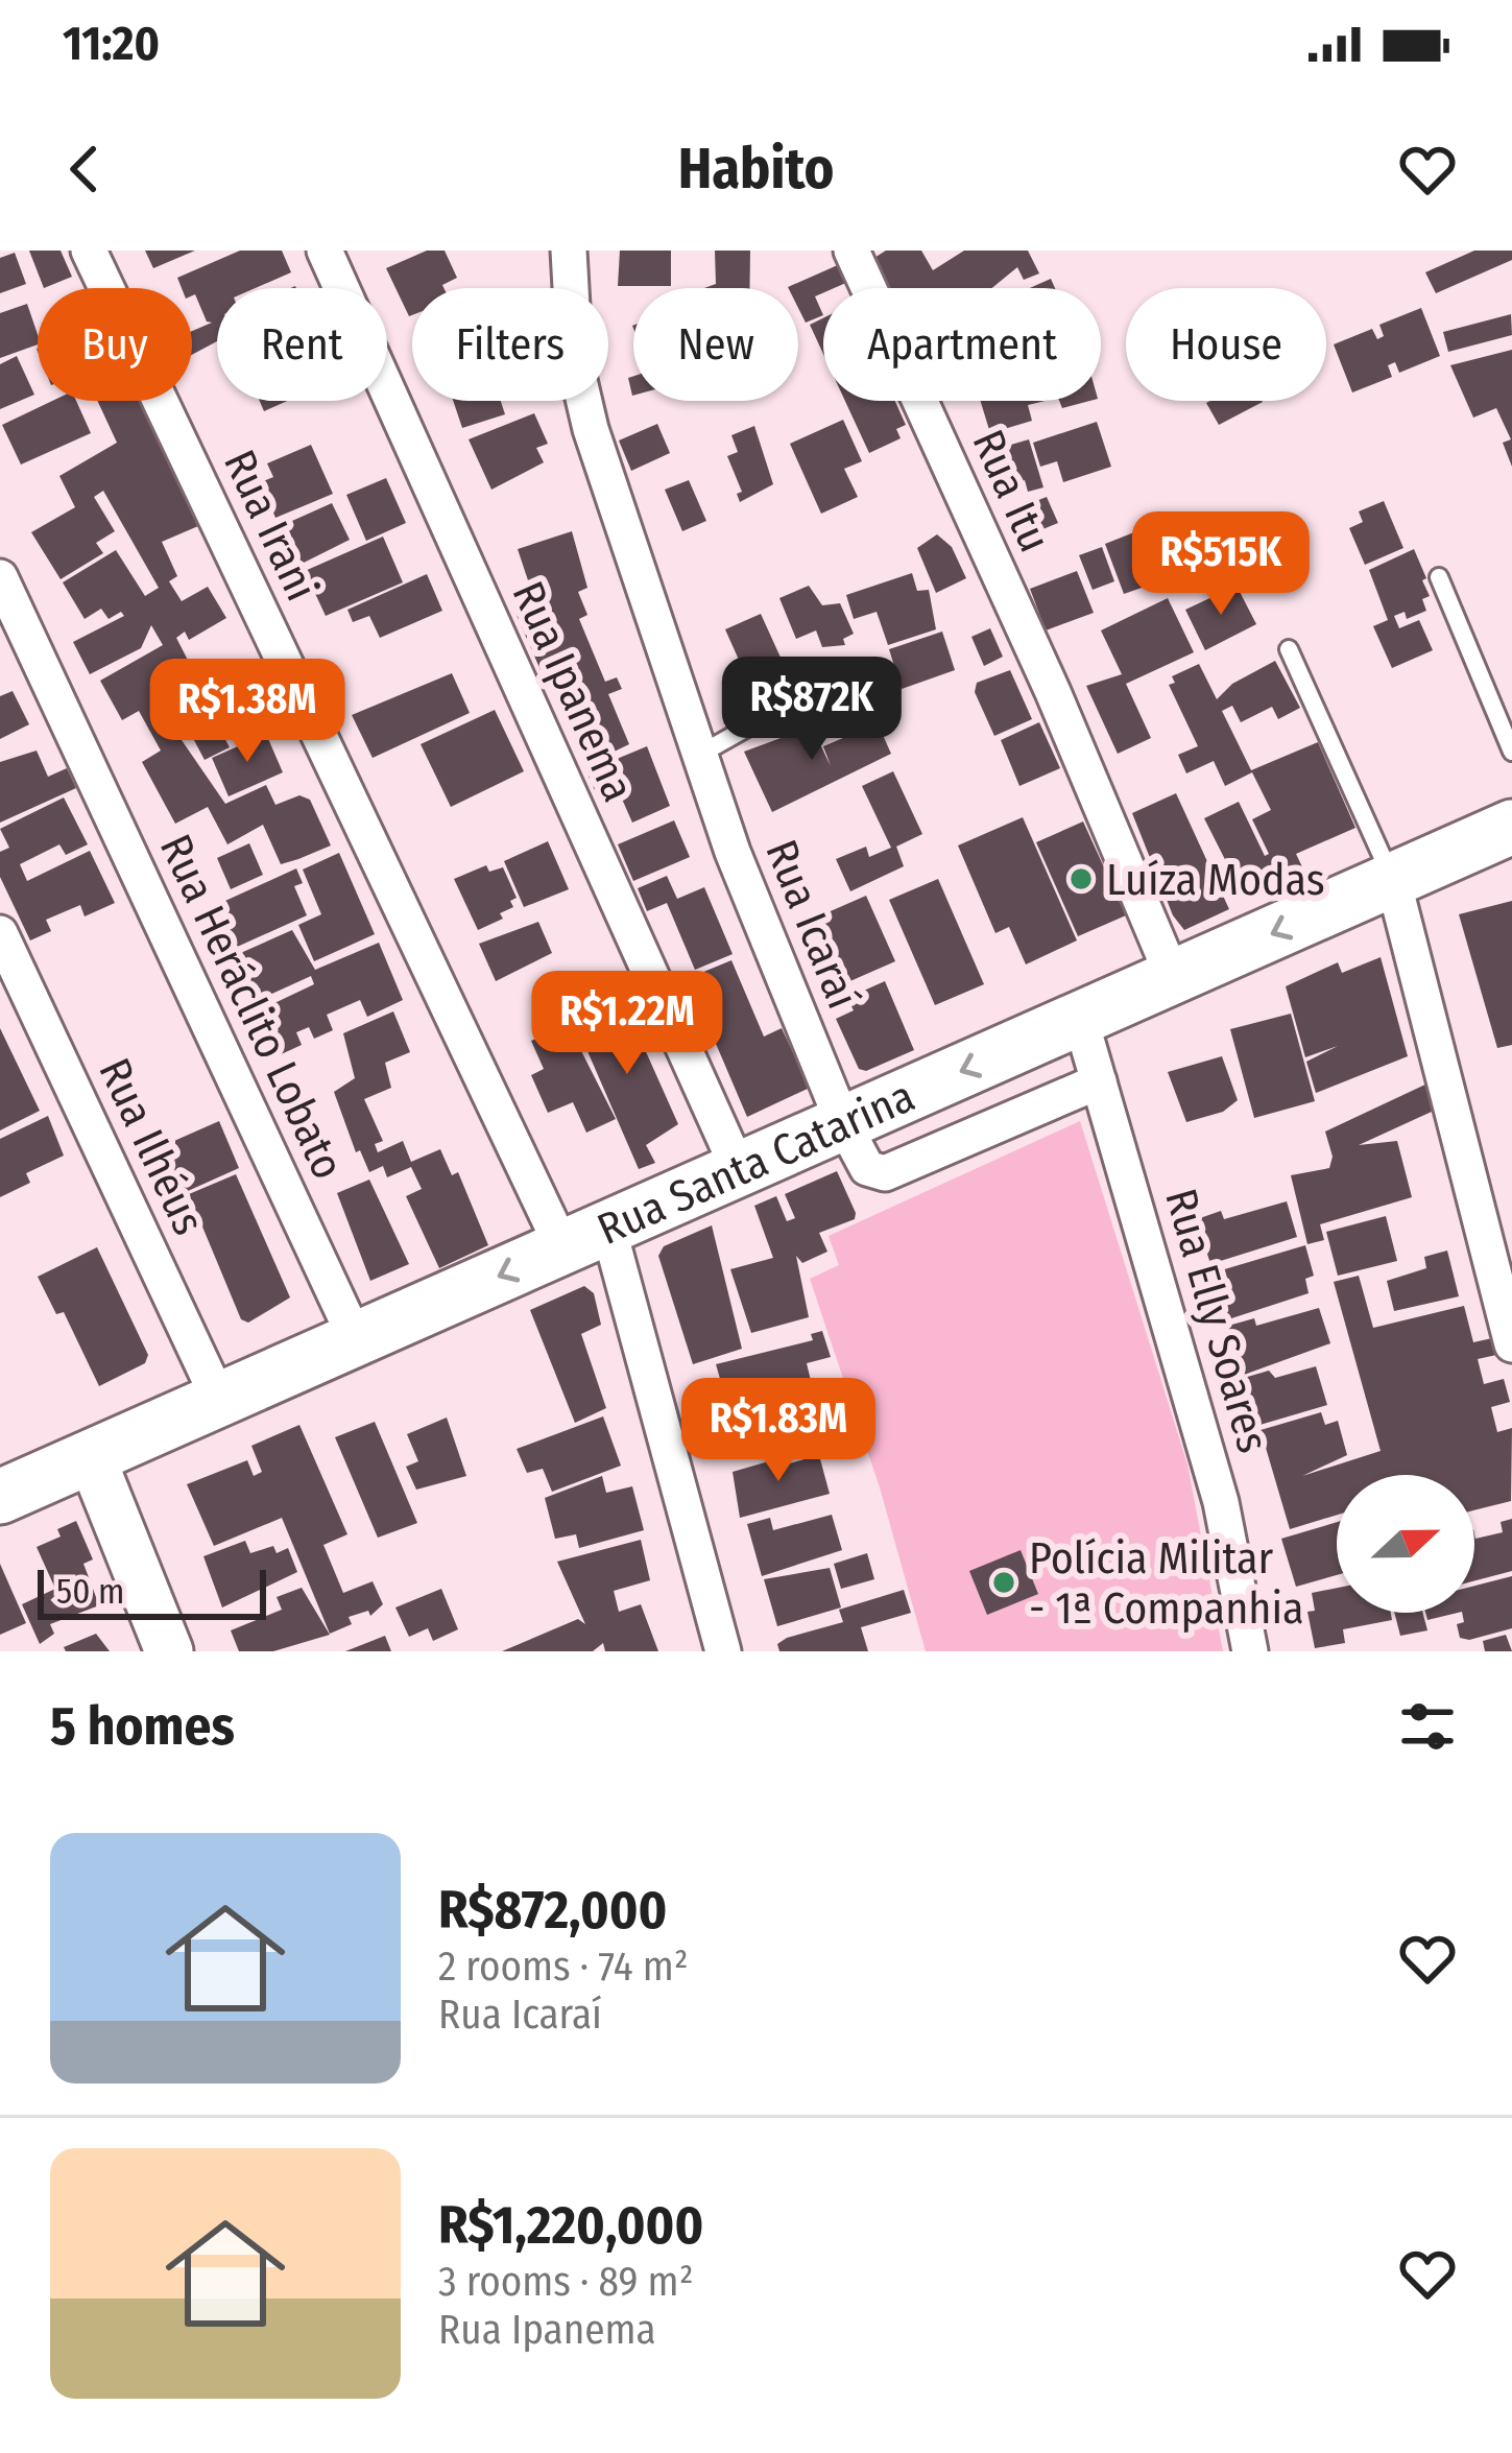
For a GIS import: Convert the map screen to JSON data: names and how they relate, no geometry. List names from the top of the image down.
{
  "streets": {
    "main road": ["Rua Santa Catarina"],
    "street": [
      "Rua Itu",
      "Rua Irani",
      "Rua Ipanema",
      "Rua Icaraí",
      "Rua Heráclito Lobato",
      "Rua Ilhéus",
      "Rua Elly Soares"
    ]
  },
  "crossings": [
    ["Rua Itu", "Rua Santa Catarina"],
    ["Rua Irani", "Rua Santa Catarina"],
    ["Rua Ipanema", "Rua Santa Catarina"],
    ["Rua Icaraí", "Rua Santa Catarina"],
    ["Rua Icaraí", "Rua Elly Soares"],
    ["Rua Heráclito Lobato", "Rua Santa Catarina"],
    ["Rua Ilhéus", "Rua Santa Catarina"],
    ["Rua Santa Catarina", "Rua Elly Soares"]
  ],
  "one_way": ["Rua Santa Catarina"],
  "places": ["Luíza Modas", "Polícia Militar - 1ª Companhia"],
  "scale_bar": "50 m",
  "north": "right",
  "page": {
    "status": "11:20",
    "header": "Habito",
    "chip": [
      "Buy",
      "Rent",
      "Filters",
      "New",
      "Apartment",
      "House"
    ],
    "price": [
      "R$515K",
      "R$872K",
      "R$1.38M",
      "R$1.22M",
      "R$1.83M"
    ],
    "scale": "50 m",
    "heading": "5 homes",
    "list": [
      {
        "name": "R$872,000",
        "note": "2 rooms · 74 m² · Rua Icaraí"
      },
      {
        "name": "R$1,220,000",
        "note": "3 rooms · 89 m² · Rua Ipanema"
      }
    ]
  }
}
